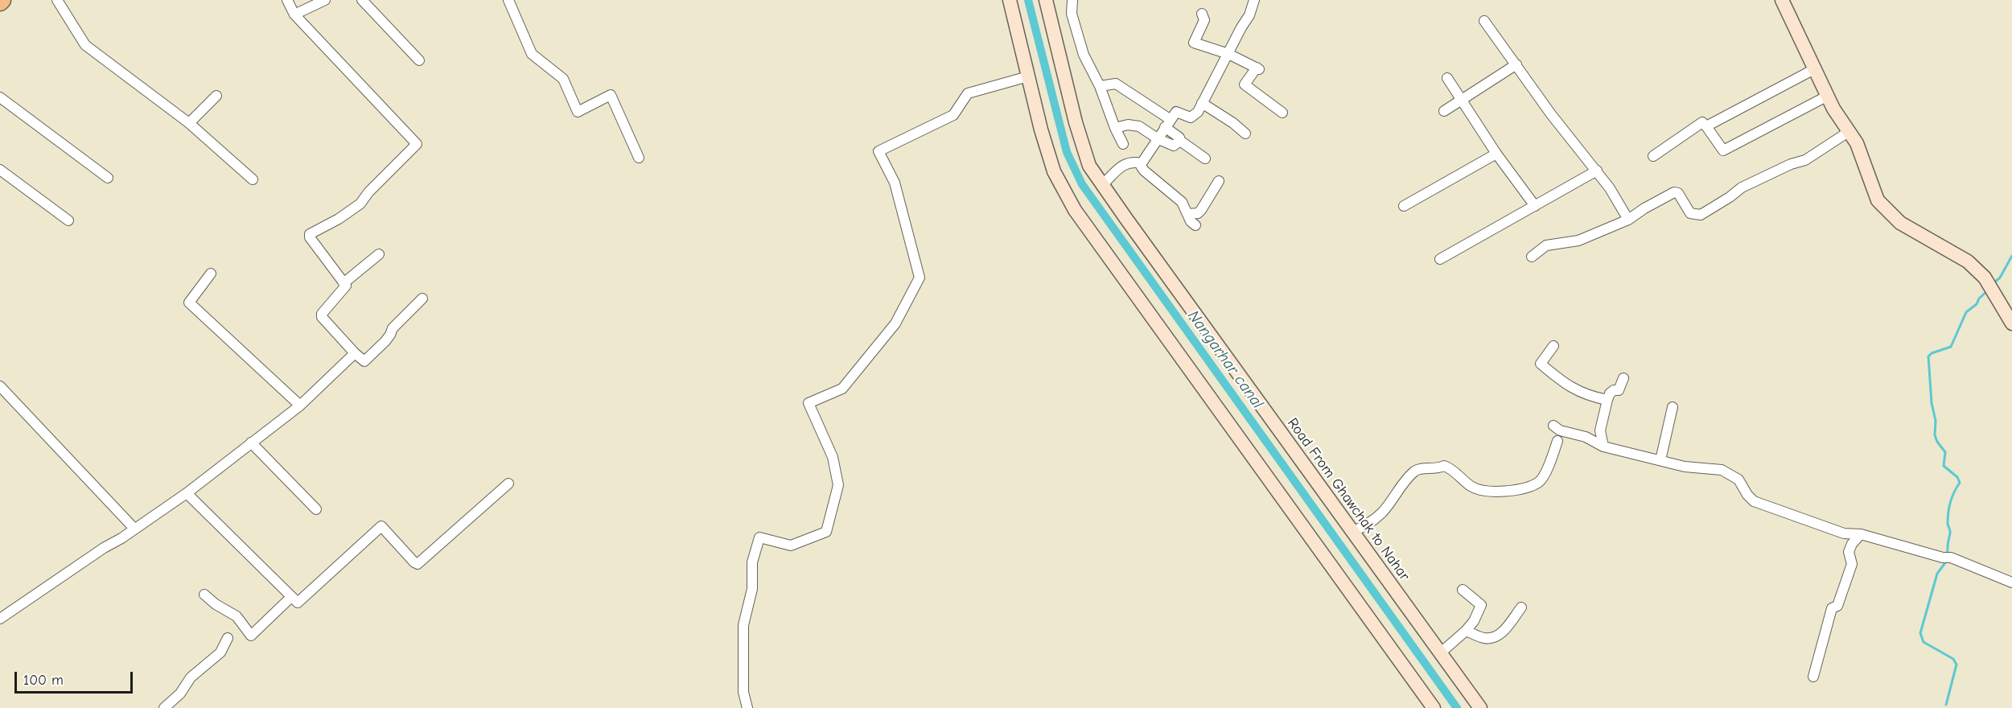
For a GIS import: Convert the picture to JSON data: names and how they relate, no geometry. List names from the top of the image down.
{
  "streets": {
    "street": ["Road From Ghawchak to Nahar"]
  },
  "water": ["Nangarhar canal"],
  "scale_bar": "100 m"
}
